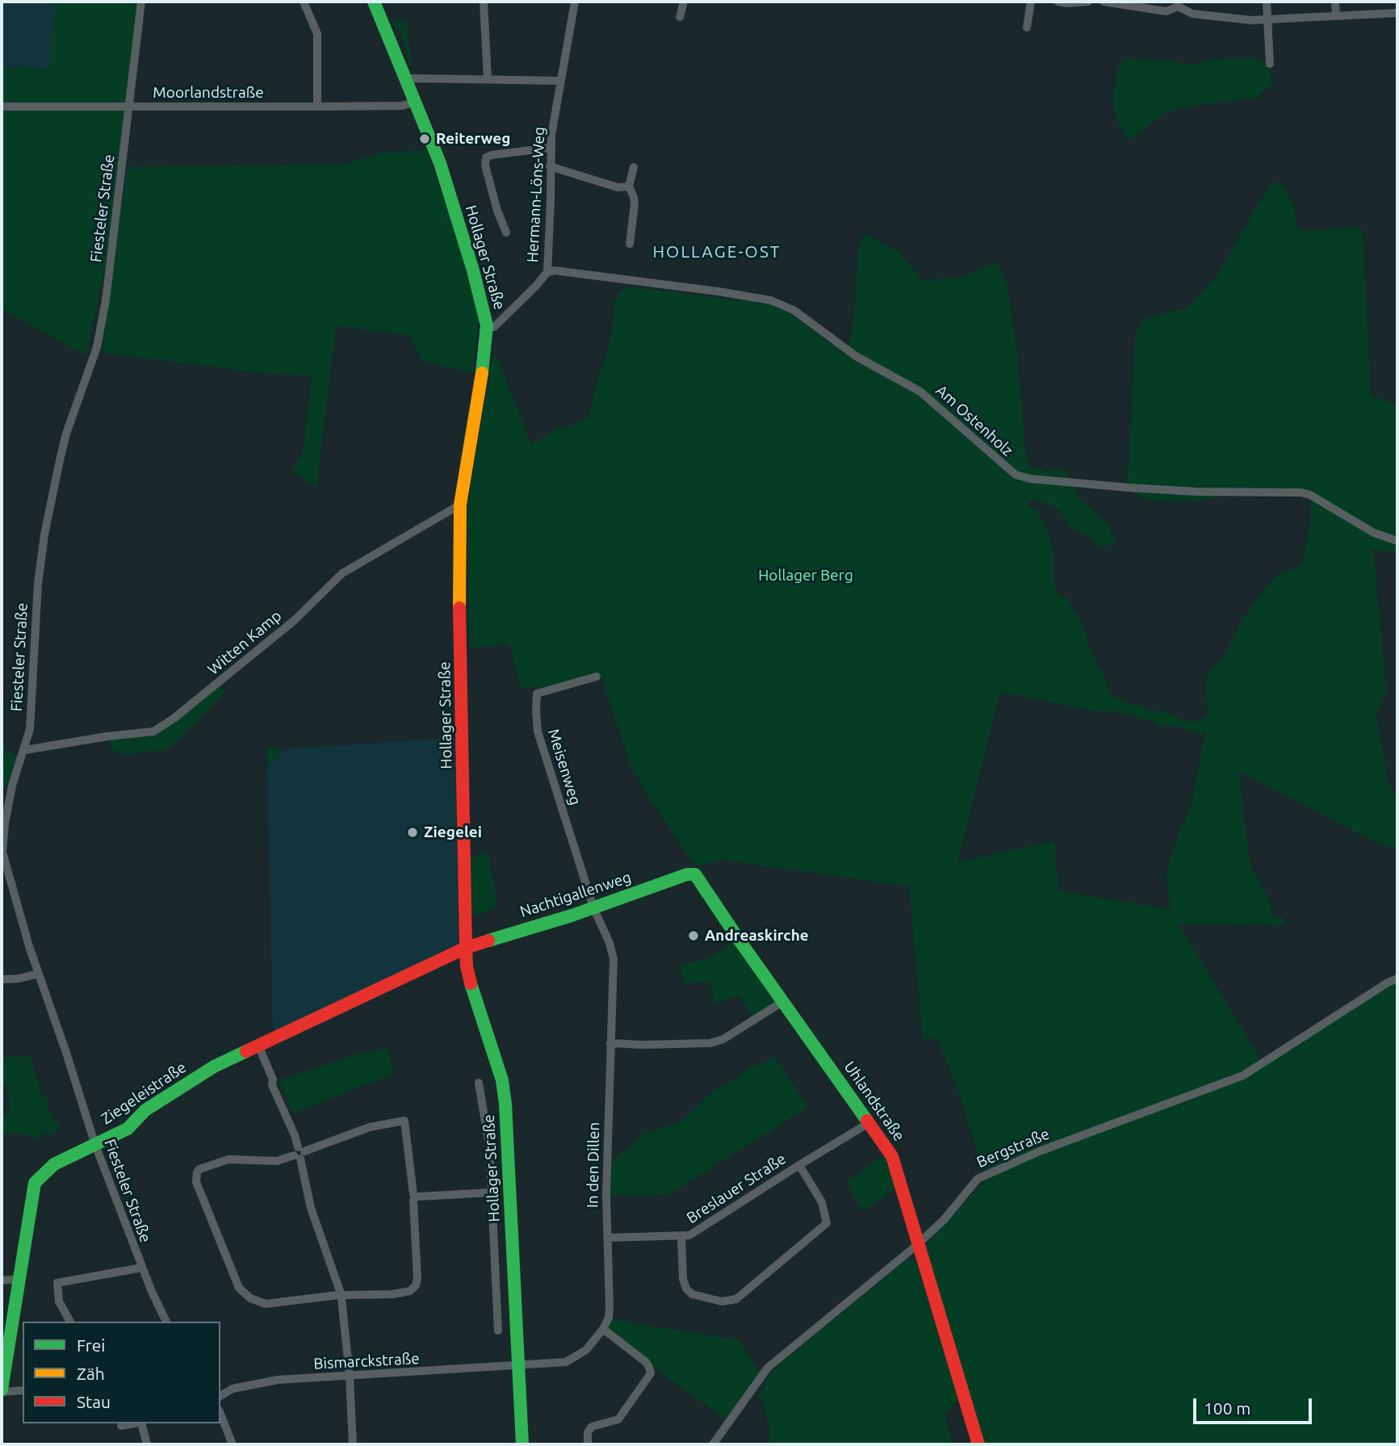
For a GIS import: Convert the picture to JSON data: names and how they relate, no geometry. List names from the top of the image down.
{
  "streets": {
    "street": [
      "Moorlandstraße",
      "Hermann-Löns-Weg",
      "Fiesteler Straße",
      "Hollager Straße",
      "Am Ostenholz",
      "Witten Kamp",
      "Meisenweg",
      "Nachtigallenweg",
      "Ziegeleistraße",
      "Uhlandstraße",
      "Bergstraße",
      "In den Dillen",
      "Breslauer Straße",
      "Bismarckstraße"
    ]
  },
  "crossings": [
    ["Moorlandstraße", "Fiesteler Straße"],
    ["Moorlandstraße", "Hollager Straße"],
    ["Hermann-Löns-Weg", "Hollager Straße"],
    ["Hermann-Löns-Weg", "Am Ostenholz"],
    ["Fiesteler Straße", "Witten Kamp"],
    ["Fiesteler Straße", "Ziegeleistraße"],
    ["Hollager Straße", "Witten Kamp"],
    ["Hollager Straße", "Nachtigallenweg"],
    ["Hollager Straße", "Ziegeleistraße"],
    ["Hollager Straße", "In den Dillen"],
    ["Hollager Straße", "Bismarckstraße"],
    ["Meisenweg", "Nachtigallenweg"],
    ["Meisenweg", "In den Dillen"],
    ["Nachtigallenweg", "Ziegeleistraße"],
    ["Nachtigallenweg", "Uhlandstraße"],
    ["Nachtigallenweg", "In den Dillen"],
    ["Uhlandstraße", "Bergstraße"],
    ["Uhlandstraße", "Breslauer Straße"],
    ["In den Dillen", "Breslauer Straße"],
    ["In den Dillen", "Bismarckstraße"]
  ],
  "districts": ["HOLLAGE-OST"],
  "parks": ["Hollager Berg"],
  "places": ["Reiterweg", "Ziegelei", "Andreaskirche"],
  "legend": ["Frei", "Zäh", "Stau"],
  "scale_bar": "100 m"
}
